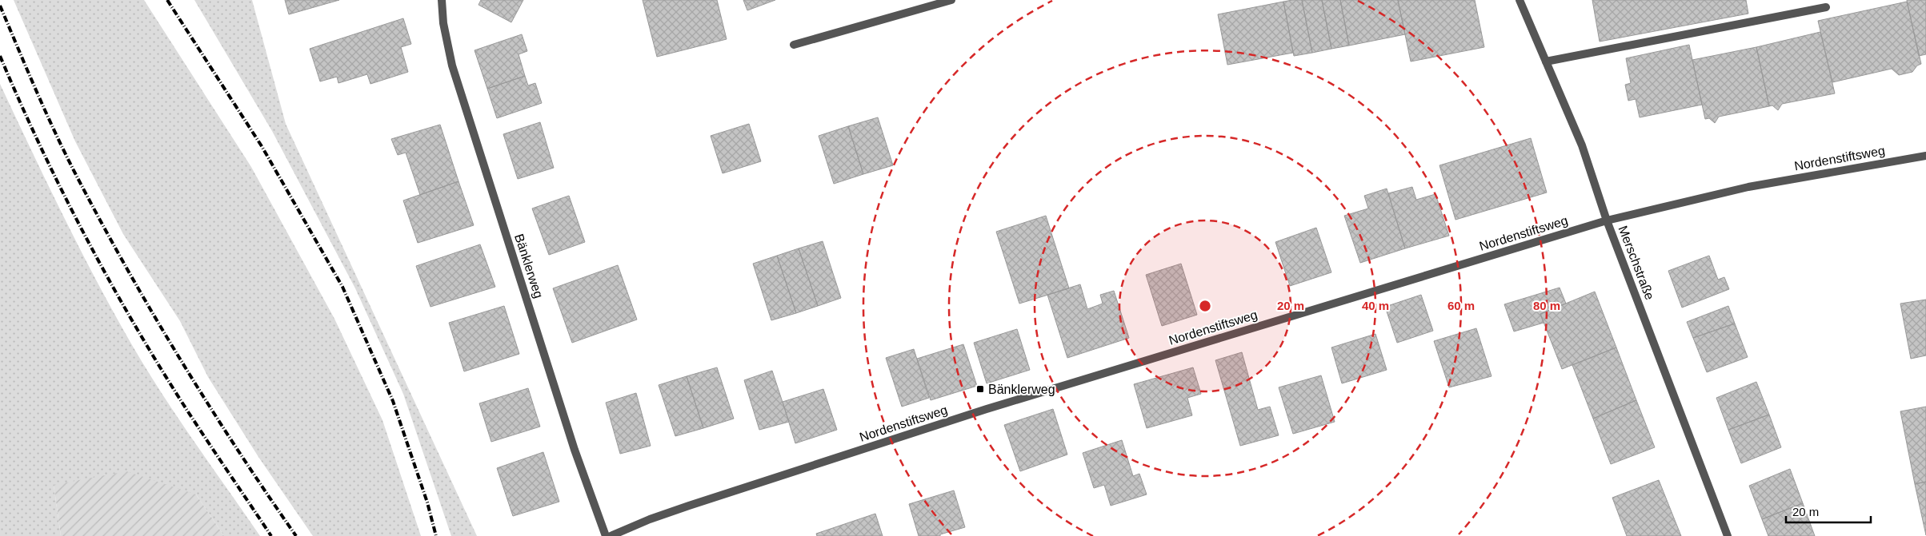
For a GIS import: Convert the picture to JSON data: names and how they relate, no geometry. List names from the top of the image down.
{
  "streets": {
    "street": ["Nordenstiftsweg", "Merschstraße", "Bänklerweg"]
  },
  "crossings": [
    ["Nordenstiftsweg", "Merschstraße"]
  ],
  "places": {
    "transit": ["Bänklerweg"]
  },
  "scale_bar": "20 m",
  "rings": [
    "20 m",
    "40 m",
    "60 m",
    "80 m"
  ]
}
